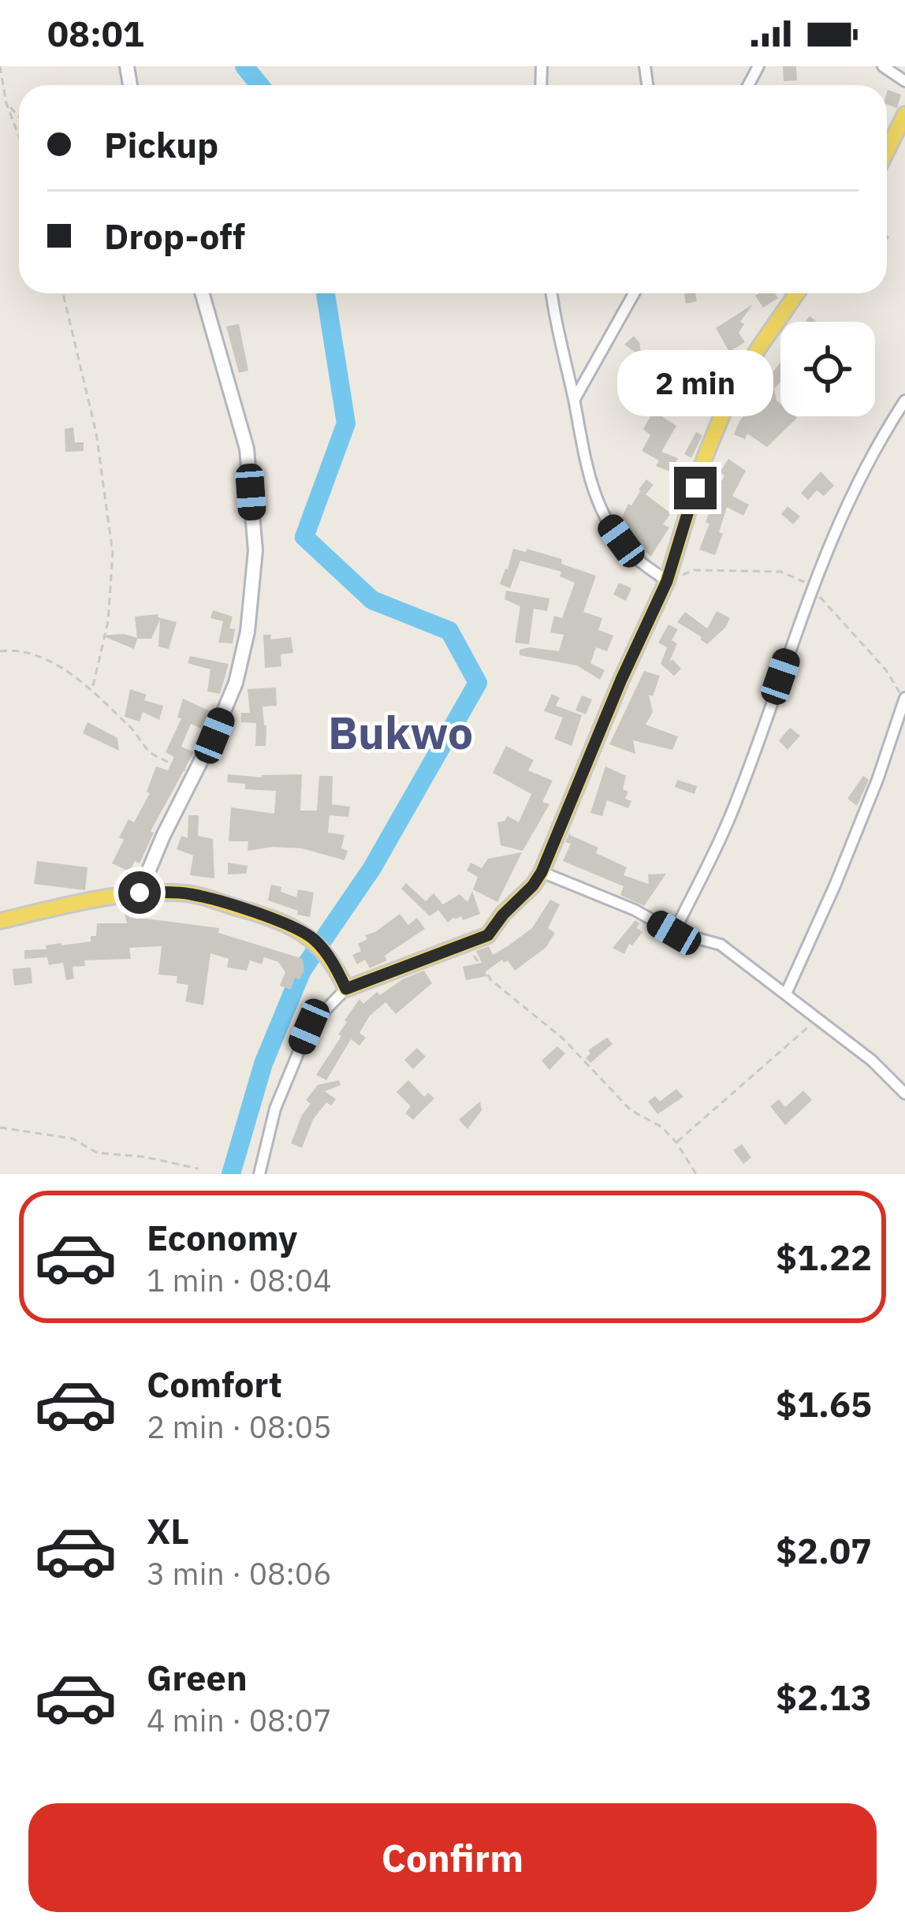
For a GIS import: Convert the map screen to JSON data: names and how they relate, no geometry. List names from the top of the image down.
{
  "districts": ["Bukwo"],
  "page": {
    "status": "08:01",
    "banner": ["Pickup", "Drop-off"],
    "bubble": "2 min",
    "list": [
      {
        "name": "Economy",
        "note": "1 min · 08:04",
        "value": "$1.22"
      },
      {
        "name": "Comfort",
        "note": "2 min · 08:05",
        "value": "$1.65"
      },
      {
        "name": "XL",
        "note": "3 min · 08:06",
        "value": "$2.07"
      },
      {
        "name": "Green",
        "note": "4 min · 08:07",
        "value": "$2.13"
      }
    ],
    "buttons": "Confirm"
  }
}
